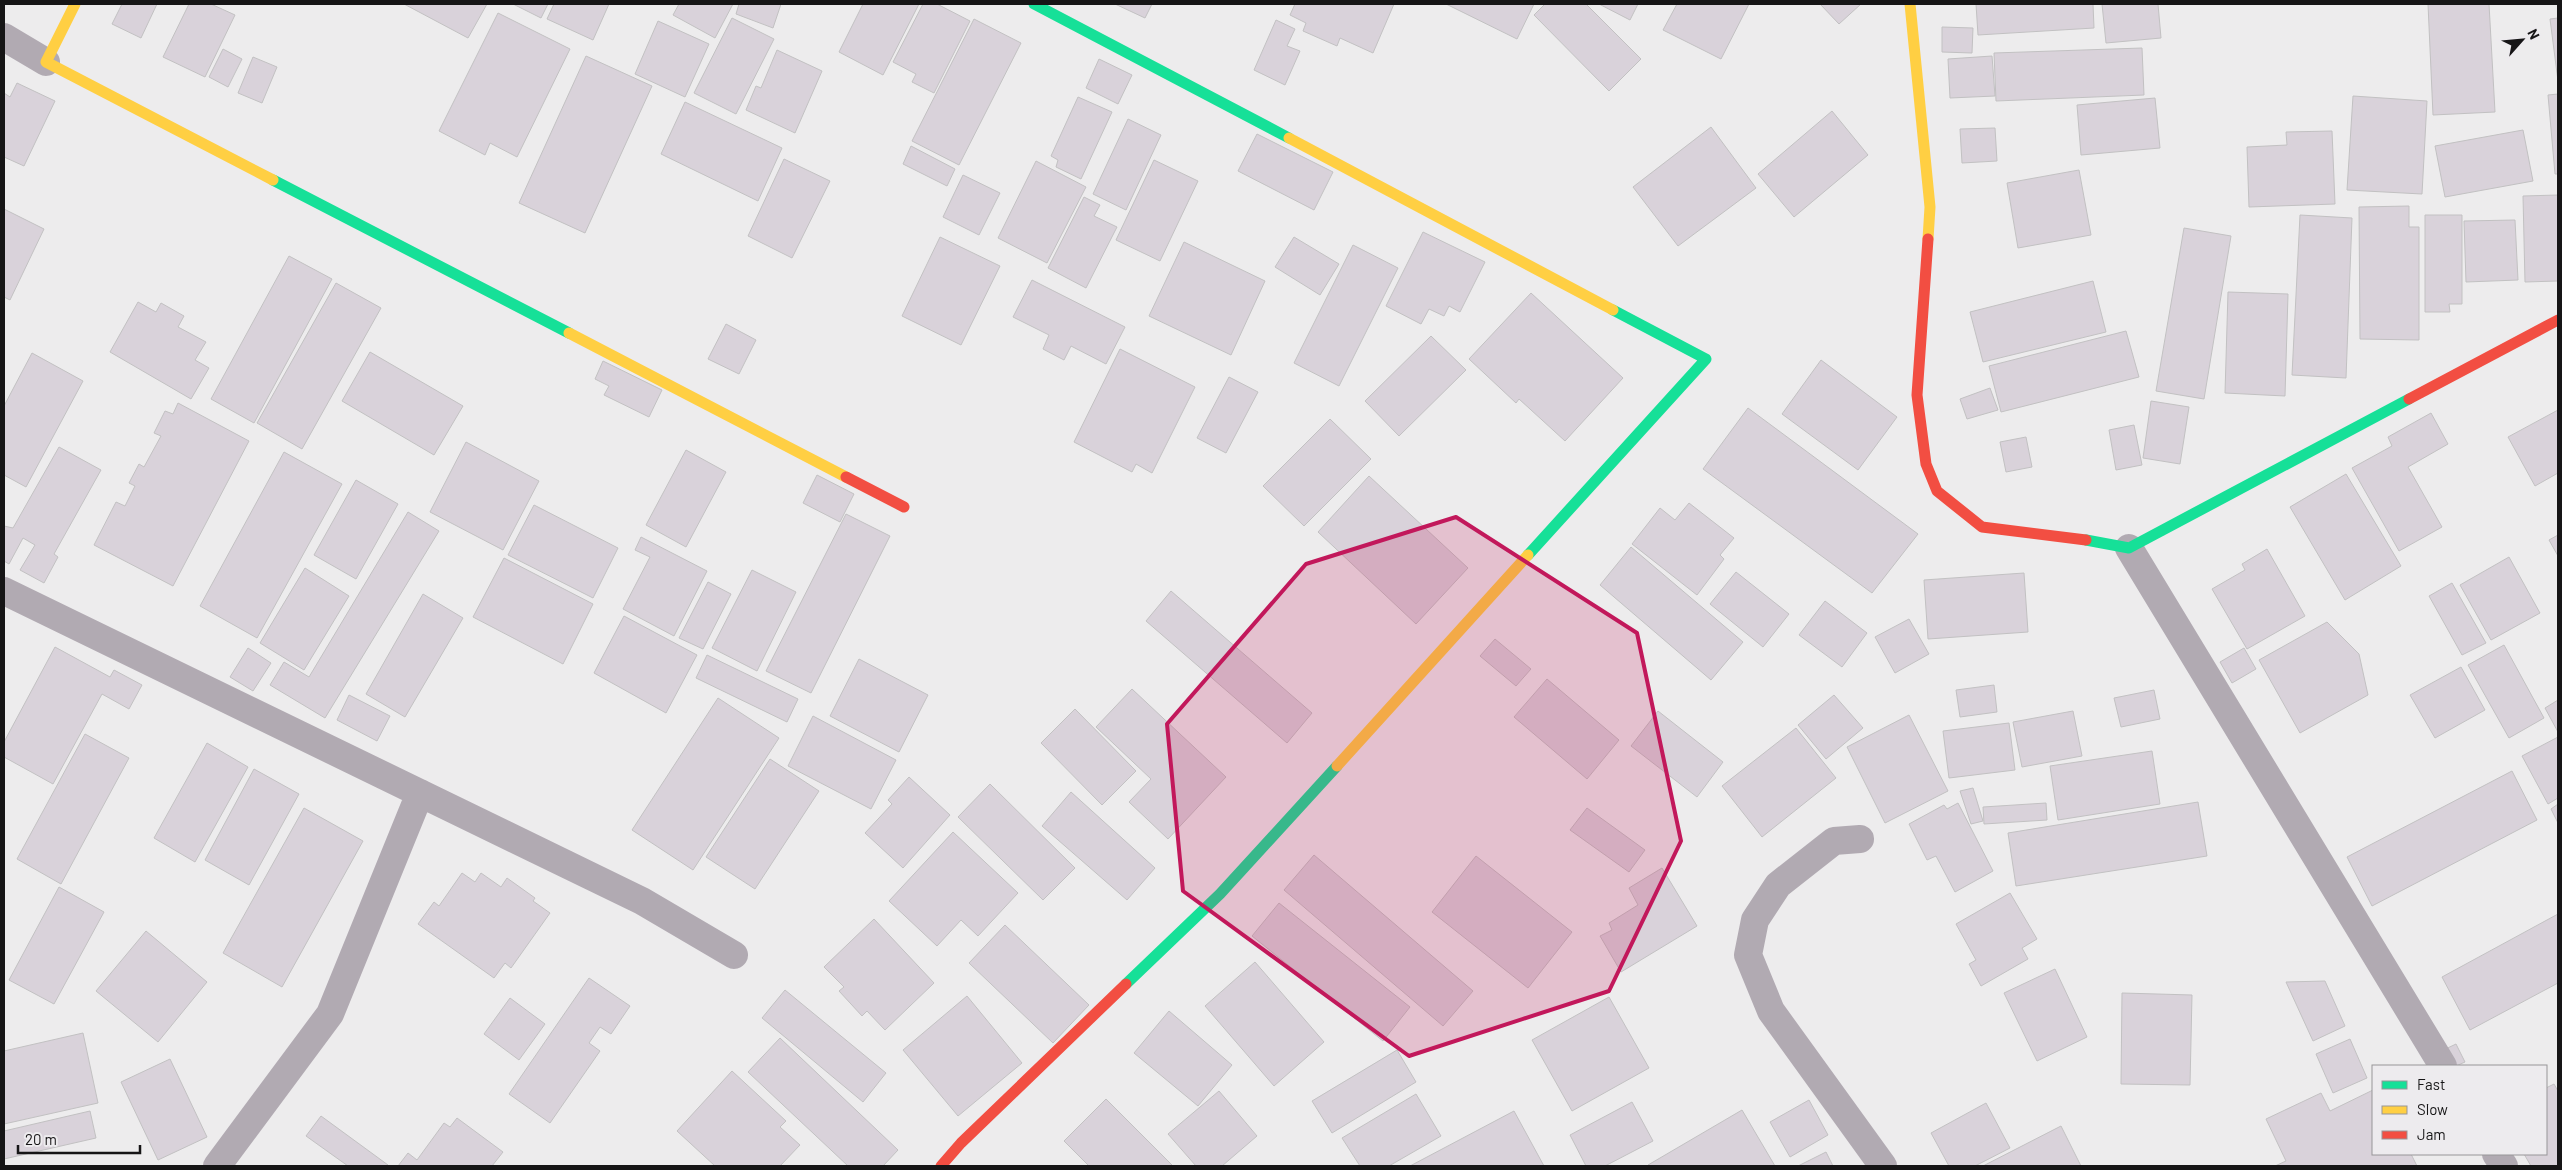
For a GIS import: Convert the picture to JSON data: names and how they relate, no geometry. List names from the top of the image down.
{
  "legend": ["Fast", "Slow", "Jam"],
  "scale_bar": "20 m",
  "north": "top right"
}
